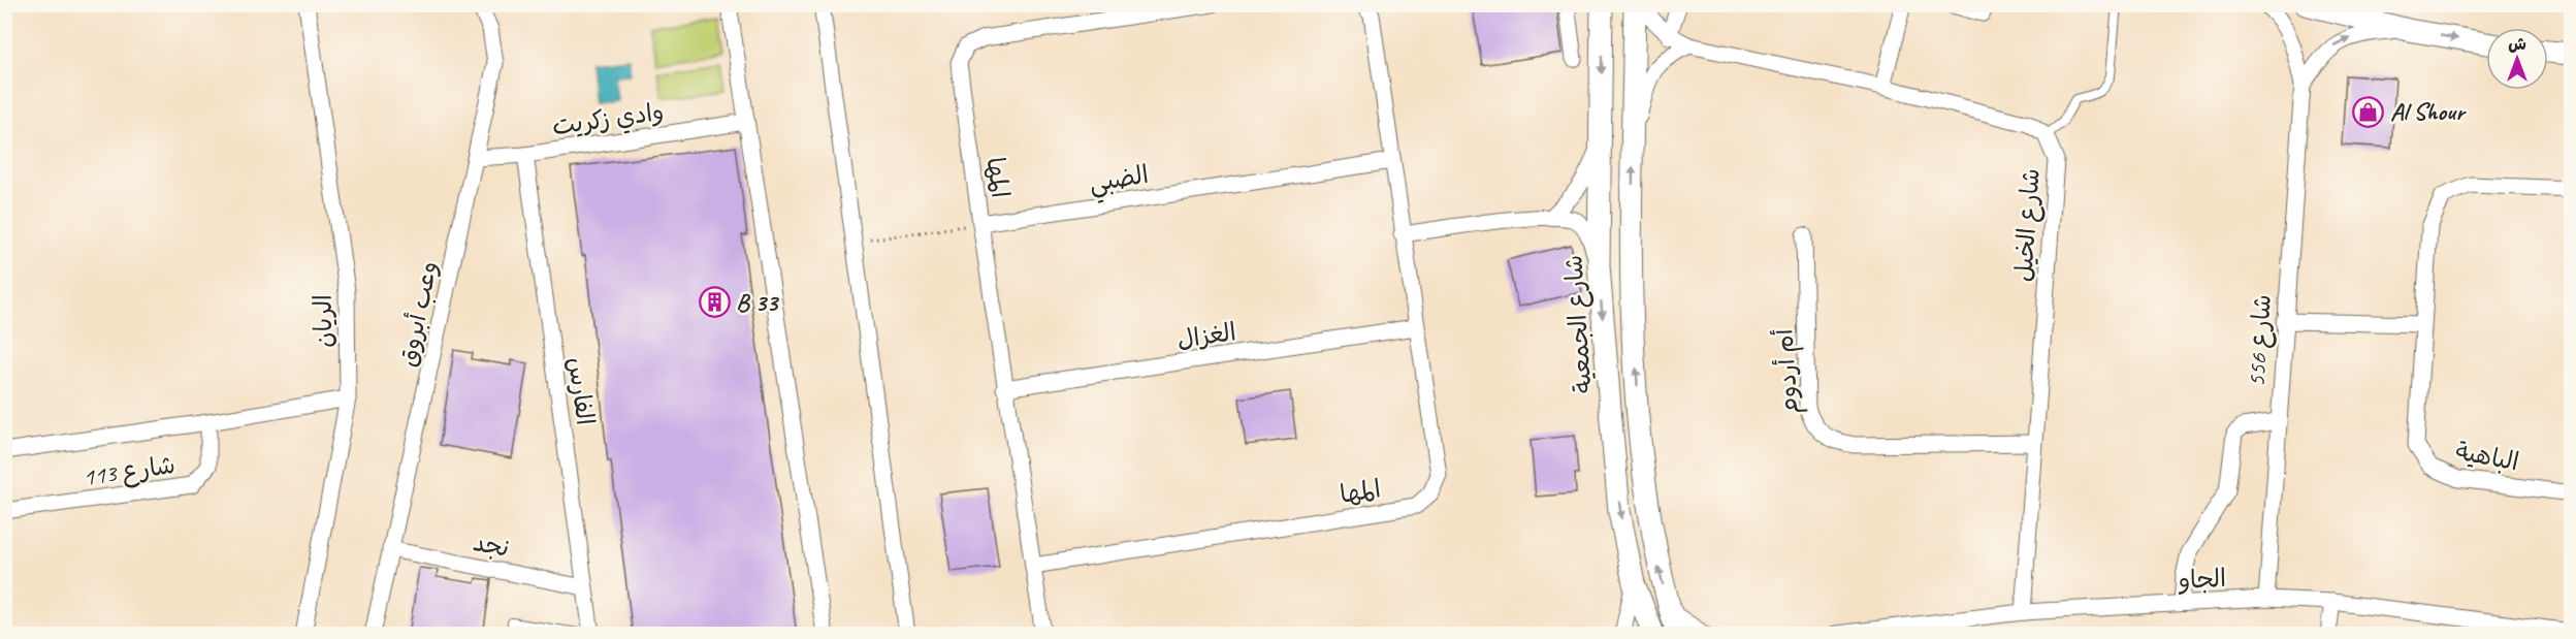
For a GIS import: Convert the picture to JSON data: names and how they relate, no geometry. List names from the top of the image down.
{
  "streets": {
    "main road": ["شارع الجمعية"],
    "street": [
      "وادي زكريت",
      "المها",
      "الضبي",
      "شارع الخيل",
      "وعب أبروق",
      "الريان",
      "الغزال",
      "شارع 556",
      "أم أردوم",
      "الفارس",
      "الباهية",
      "شارع 113",
      "نجد",
      "الجاو"
    ]
  },
  "crossings": [
    ["وادي زكريت", "وعب أبروق"],
    ["وادي زكريت", "الفارس"],
    ["المها", "الضبي"],
    ["المها", "الغزال"],
    ["شارع الخيل", "أم أردوم"],
    ["شارع الخيل", "الجاو"],
    ["وعب أبروق", "نجد"],
    ["الريان", "شارع 113"],
    ["شارع 556", "الجاو"],
    ["الفارس", "نجد"]
  ],
  "places": {
    "shop": ["Al Shour"],
    "building": ["B 33"]
  },
  "north": "top"
}
